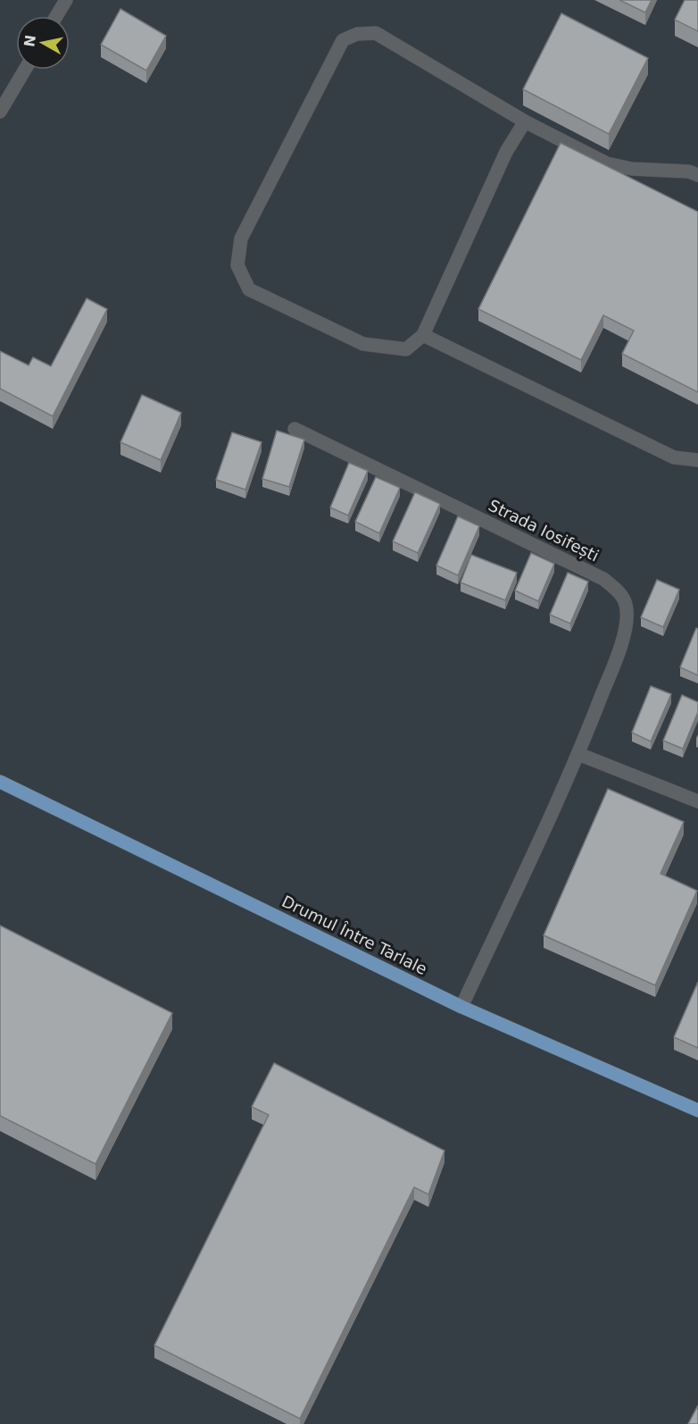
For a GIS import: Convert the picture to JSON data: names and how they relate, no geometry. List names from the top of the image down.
{
  "streets": {
    "main road": ["Drumul Între Tarlale"],
    "street": ["Strada Iosifești"]
  },
  "crossings": [
    ["Strada Iosifești", "Drumul Între Tarlale"]
  ],
  "north": "left"
}
